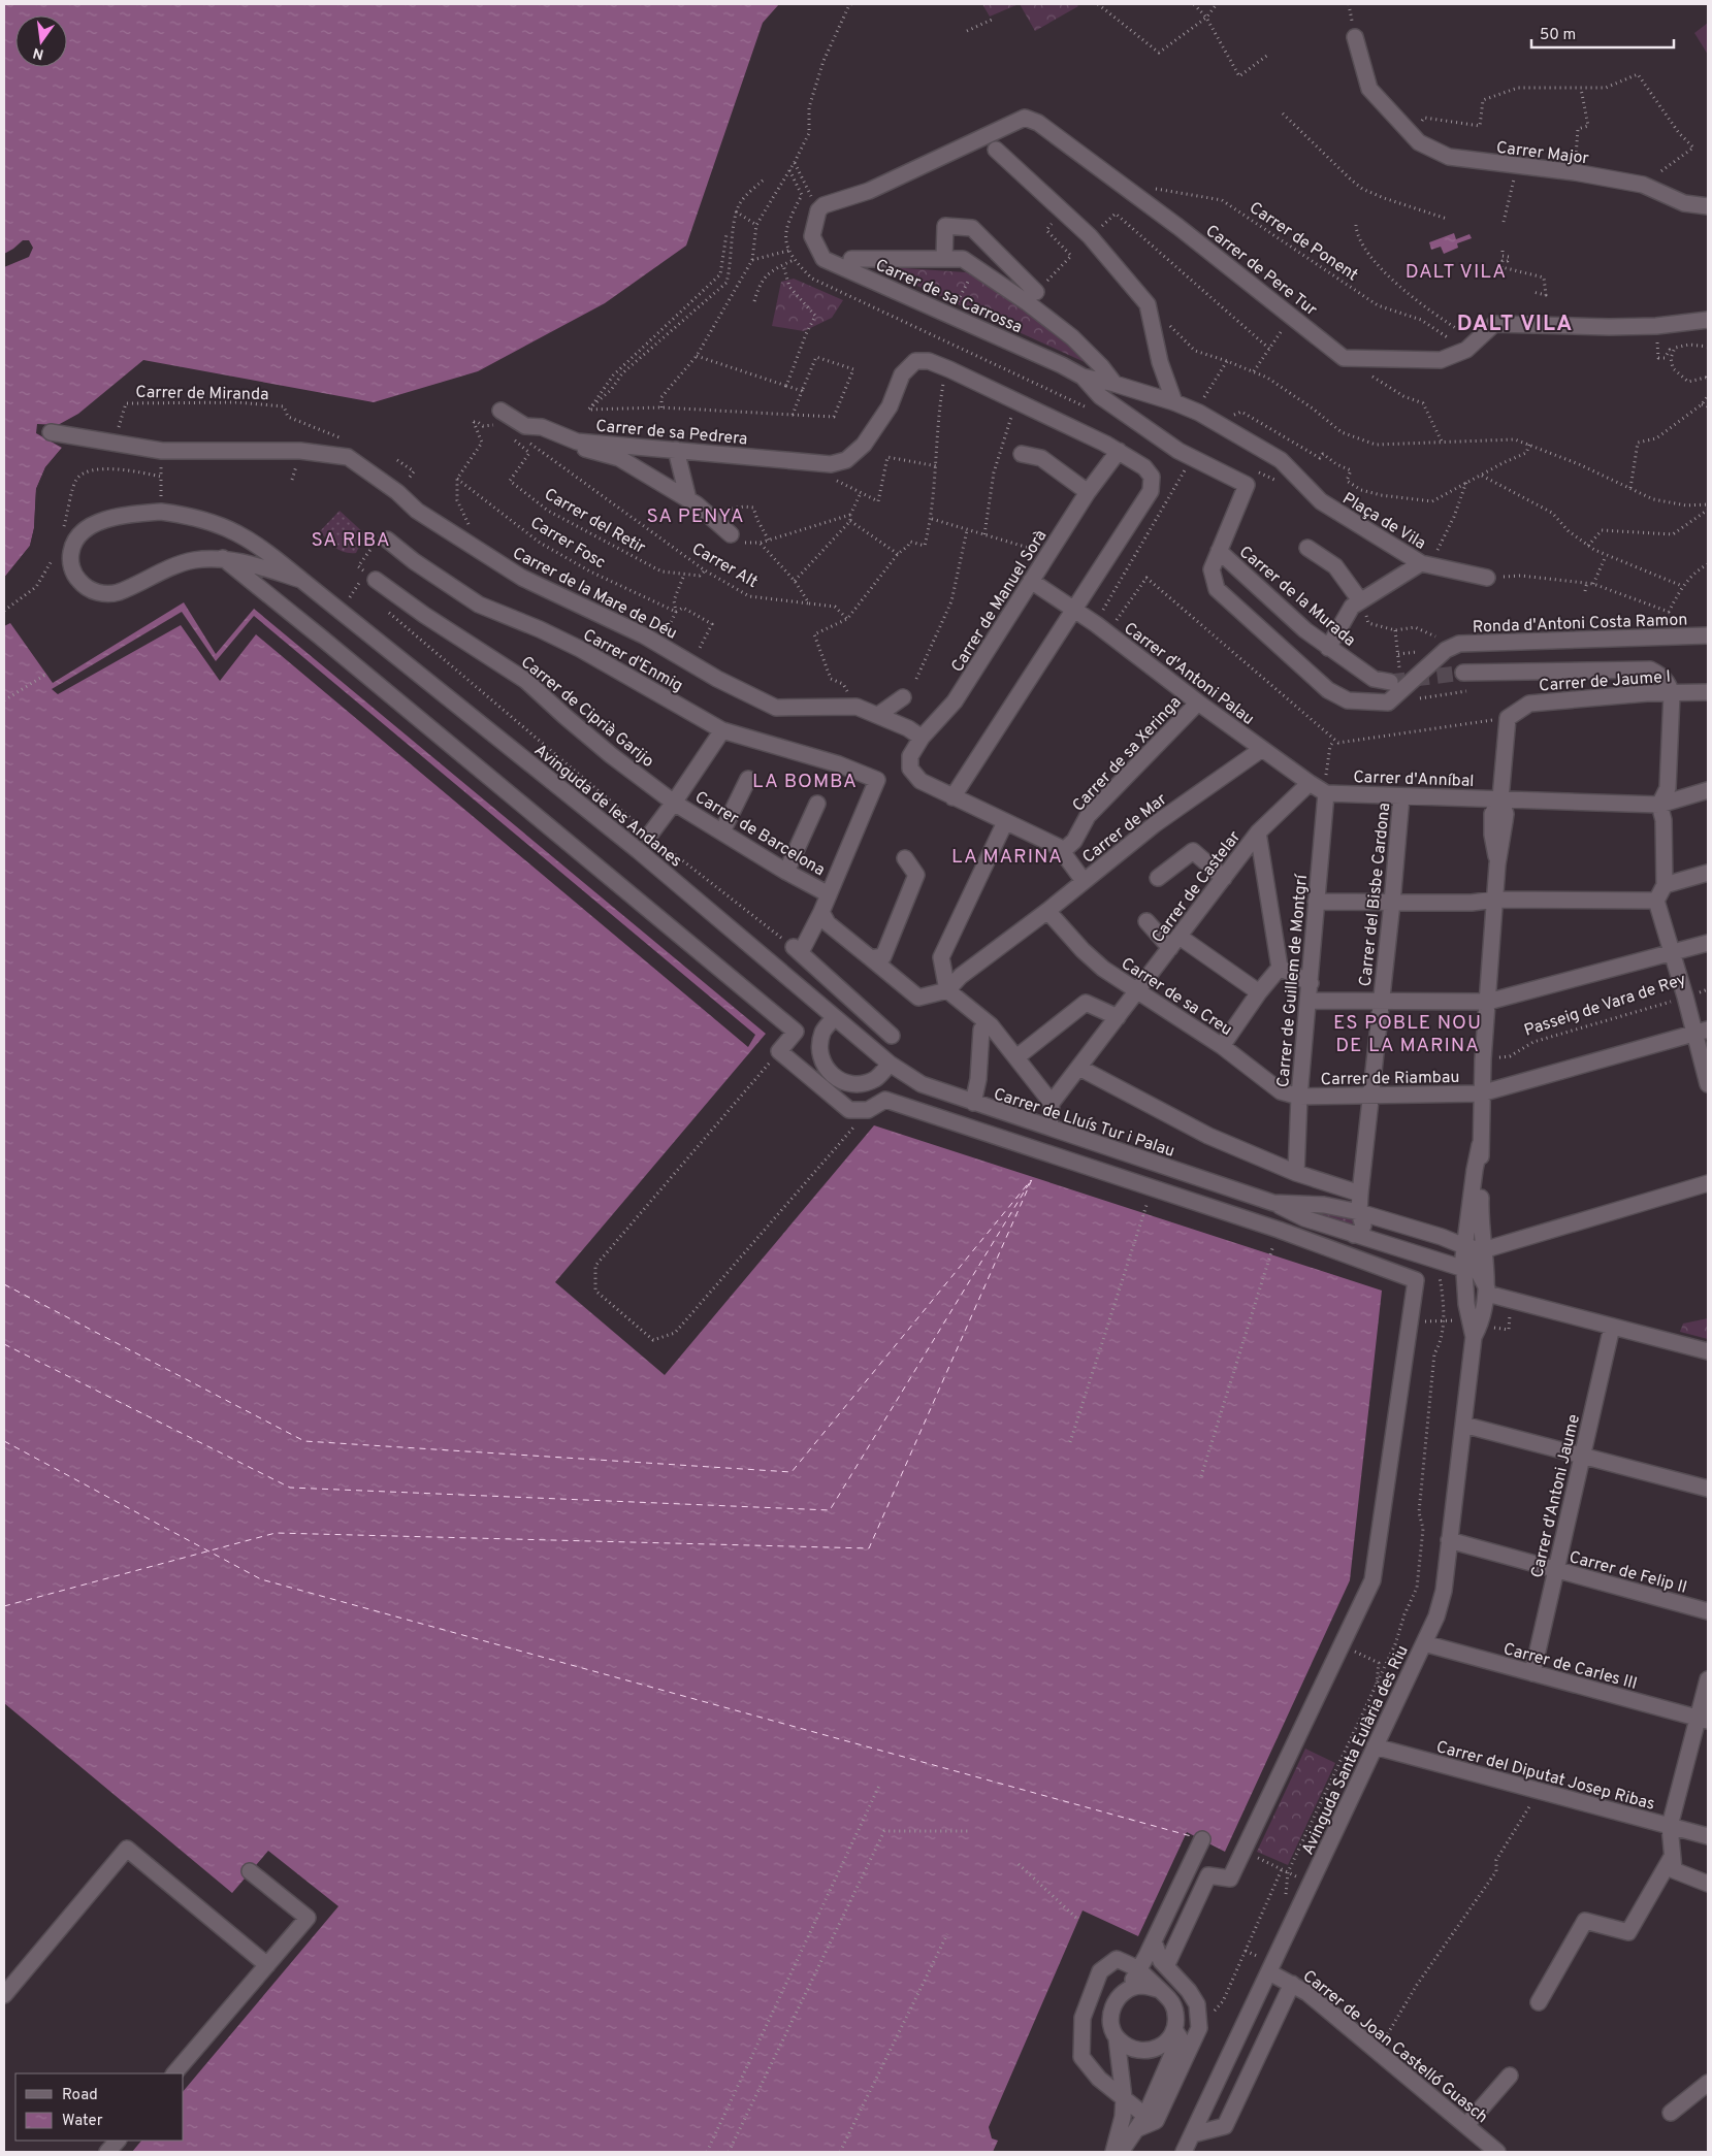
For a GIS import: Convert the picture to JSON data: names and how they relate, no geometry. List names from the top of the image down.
{
  "streets": {
    "street": [
      "Carrer Major",
      "Carrer de Pere Tur",
      "Carrer de sa Carrossa",
      "Carrer de sa Pedrera",
      "Plaça de Vila",
      "Carrer de la Mare de Déu",
      "Carrer de la Murada",
      "Carrer de Manuel Sorà",
      "Ronda d'Antoni Costa Ramon",
      "Carrer d'Enmig",
      "Carrer d'Antoni Palau",
      "Carrer de Jaume I",
      "Carrer de Ciprià Garijo",
      "Carrer de sa Xeringa",
      "Carrer d'Anníbal",
      "Avinguda de les Andanes",
      "Carrer de Mar",
      "Carrer de Barcelona",
      "Carrer de Castelar",
      "Carrer del Bisbe Cardona",
      "Carrer de Guillem de Montgrí",
      "Carrer de sa Creu",
      "Passeig de Vara de Rey",
      "Carrer de Riambau",
      "Carrer de Lluís Tur i Palau",
      "Carrer d'Antoni Jaume",
      "Carrer de Felip II",
      "Carrer de Carles III",
      "Avinguda Santa Eulària des Riu",
      "Carrer del Diputat Josep Ribas",
      "Carrer de Joan Castelló Guasch"
    ],
    "path": [
      "Carrer de Ponent",
      "Carrer de Miranda",
      "Carrer del Retir",
      "Carrer Fosc",
      "Carrer Alt"
    ]
  },
  "crossings": [
    ["Carrer de Ponent", "Carrer de Pere Tur"],
    ["Carrer de Pere Tur", "Carrer de sa Carrossa"],
    ["Carrer de sa Carrossa", "Plaça de Vila"],
    ["Carrer de sa Carrossa", "Carrer de la Murada"],
    ["Carrer de Miranda", "Carrer de la Mare de Déu"],
    ["Carrer del Retir", "Carrer Alt"],
    ["Plaça de Vila", "Carrer de la Murada"],
    ["Carrer Fosc", "Carrer de la Mare de Déu"],
    ["Carrer de la Mare de Déu", "Carrer de Manuel Sorà"],
    ["Carrer de la Murada", "Ronda d'Antoni Costa Ramon"],
    ["Carrer de Manuel Sorà", "Carrer d'Antoni Palau"],
    ["Carrer d'Enmig", "Carrer de Barcelona"],
    ["Carrer d'Antoni Palau", "Carrer de sa Xeringa"],
    ["Carrer d'Antoni Palau", "Carrer d'Anníbal"],
    ["Carrer d'Antoni Palau", "Carrer de Mar"],
    ["Carrer d'Antoni Palau", "Carrer de Castelar"],
    ["Carrer d'Antoni Palau", "Carrer de Guillem de Montgrí"],
    ["Carrer de Jaume I", "Carrer d'Anníbal"],
    ["Carrer de Ciprià Garijo", "Carrer de Barcelona"],
    ["Carrer d'Anníbal", "Carrer de Castelar"],
    ["Carrer d'Anníbal", "Carrer del Bisbe Cardona"],
    ["Carrer d'Anníbal", "Carrer de Guillem de Montgrí"],
    ["Avinguda de les Andanes", "Carrer de Lluís Tur i Palau"],
    ["Carrer de Mar", "Carrer de sa Creu"],
    ["Carrer de Castelar", "Carrer de Guillem de Montgrí"],
    ["Carrer de Castelar", "Carrer de sa Creu"],
    ["Carrer de Castelar", "Carrer de Lluís Tur i Palau"],
    ["Carrer del Bisbe Cardona", "Passeig de Vara de Rey"],
    ["Carrer del Bisbe Cardona", "Carrer de Riambau"],
    ["Carrer del Bisbe Cardona", "Carrer de Lluís Tur i Palau"],
    ["Carrer de Guillem de Montgrí", "Carrer de sa Creu"],
    ["Carrer de Guillem de Montgrí", "Passeig de Vara de Rey"],
    ["Carrer de Guillem de Montgrí", "Carrer de Riambau"],
    ["Carrer de Guillem de Montgrí", "Carrer de Lluís Tur i Palau"],
    ["Carrer de sa Creu", "Carrer de Riambau"],
    ["Carrer de Lluís Tur i Palau", "Avinguda Santa Eulària des Riu"],
    ["Carrer d'Antoni Jaume", "Carrer de Felip II"],
    ["Carrer d'Antoni Jaume", "Carrer de Carles III"],
    ["Carrer de Felip II", "Avinguda Santa Eulària des Riu"],
    ["Carrer de Carles III", "Avinguda Santa Eulària des Riu"],
    ["Avinguda Santa Eulària des Riu", "Carrer del Diputat Josep Ribas"],
    ["Avinguda Santa Eulària des Riu", "Carrer de Joan Castelló Guasch"]
  ],
  "districts": [
    "DALT VILA",
    "DALT VILA",
    "SA PENYA",
    "SA RIBA",
    "LA BOMBA",
    "LA MARINA",
    "ES POBLE NOU DE LA MARINA"
  ],
  "legend": ["Road", "Water"],
  "scale_bar": "50 m",
  "north": "bottom"
}
